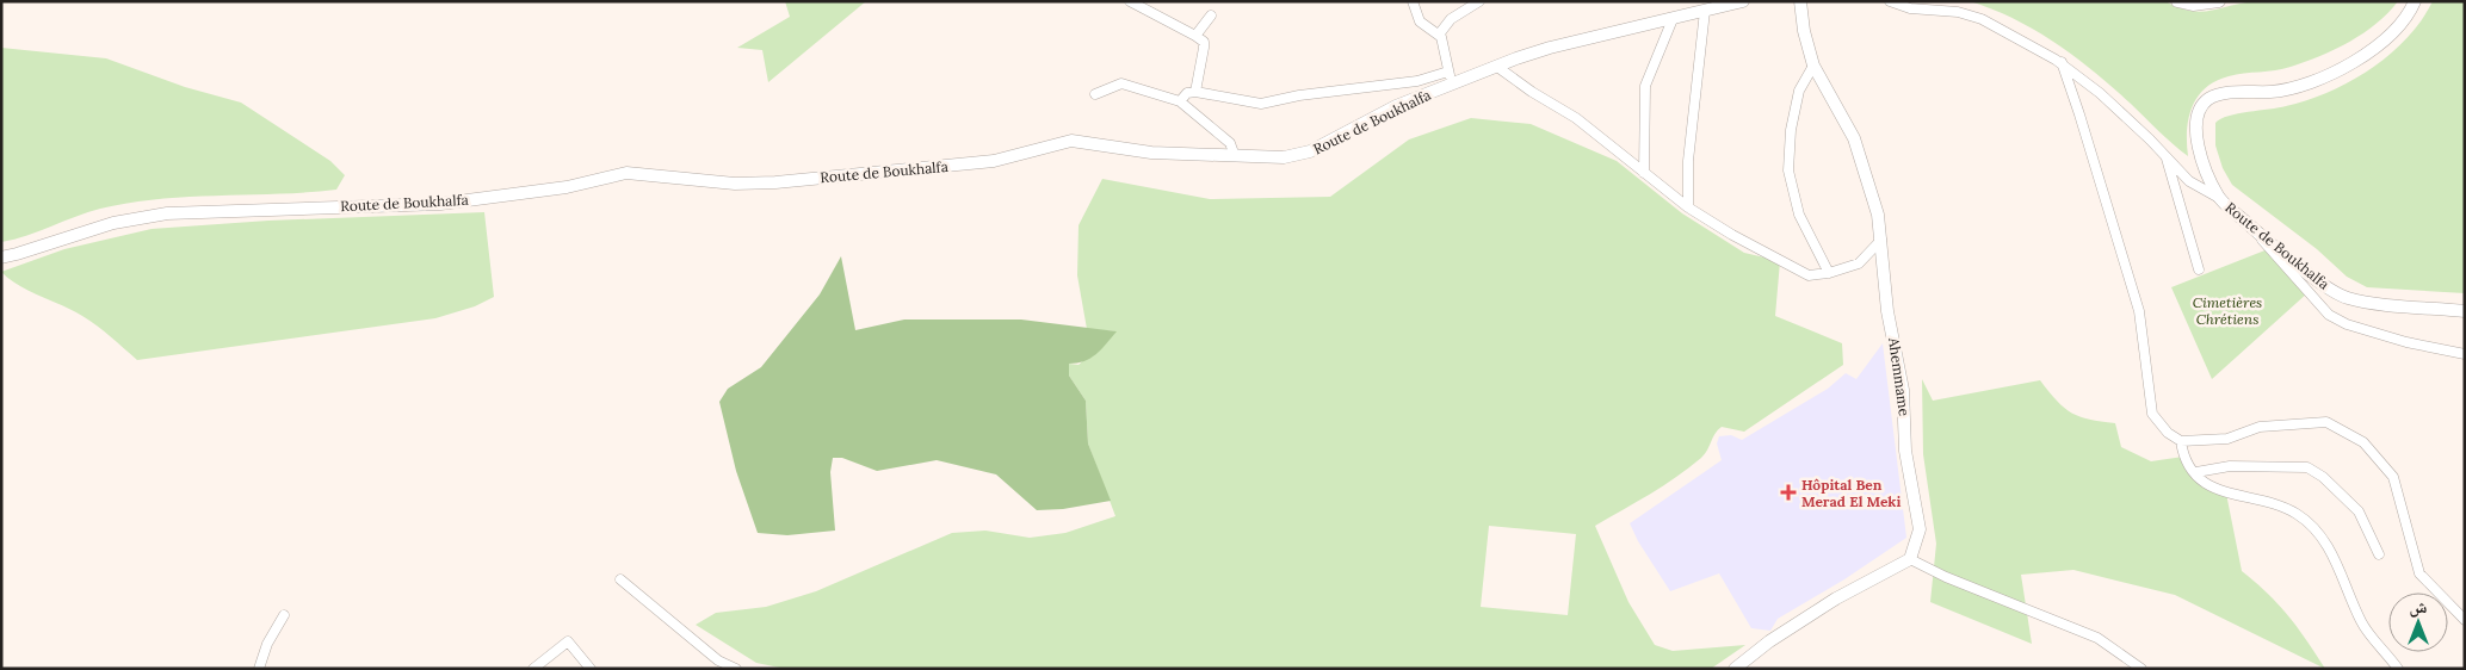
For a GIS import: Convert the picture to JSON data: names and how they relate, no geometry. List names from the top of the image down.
{
  "streets": {
    "main road": ["Route de Boukhalfa", "Ahemmame"]
  },
  "parks": ["Cimetières Chrétiens"],
  "places": {
    "health": ["Hôpital Ben Merad El Meki"]
  },
  "north": "top"
}
